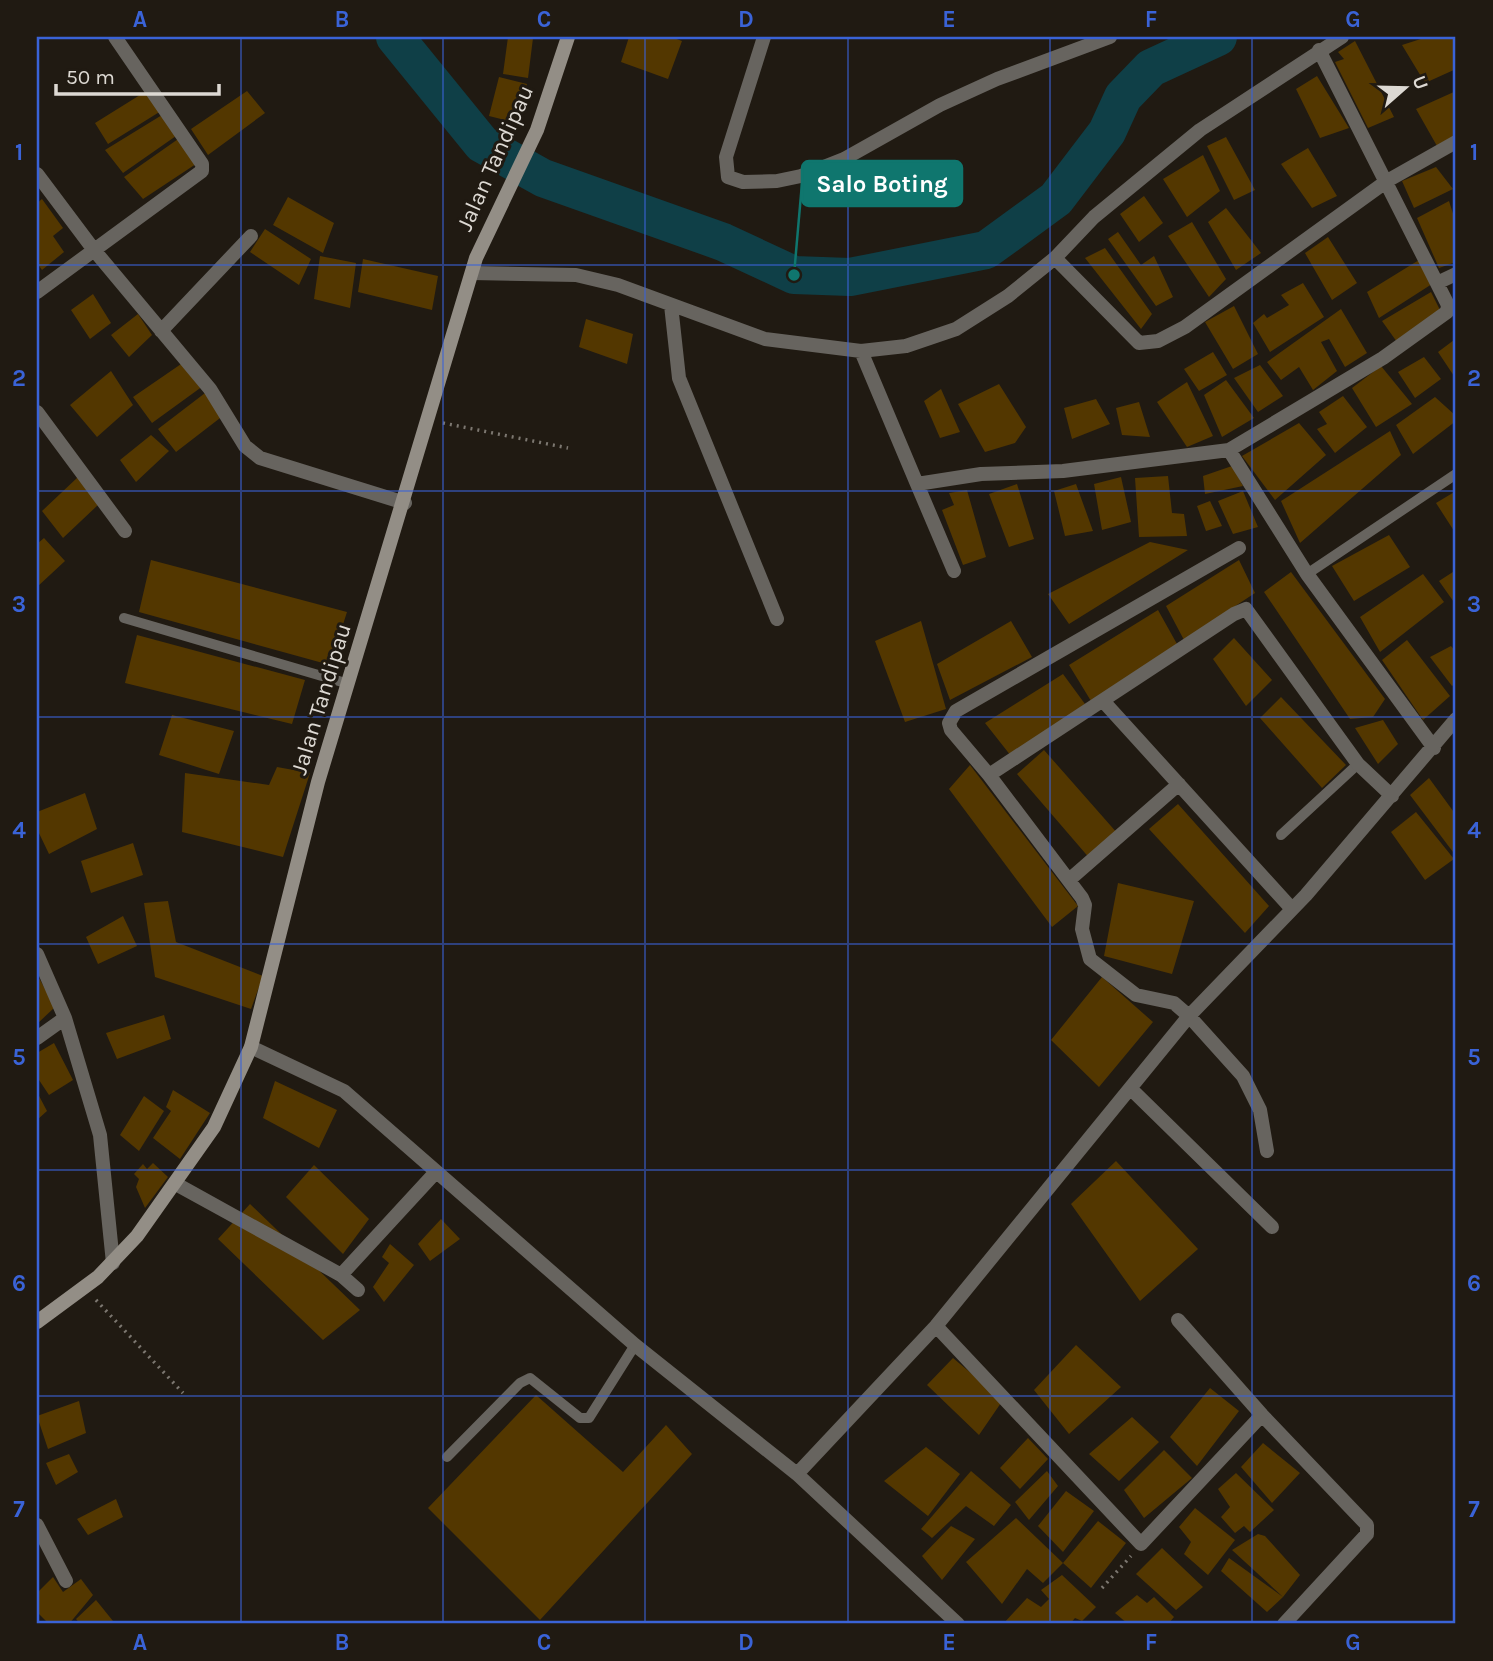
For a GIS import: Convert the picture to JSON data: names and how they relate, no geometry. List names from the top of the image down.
{
  "streets": {
    "street": ["Jalan Tandipau"]
  },
  "places": ["Salo Boting"],
  "scale_bar": "50 m",
  "north": "right",
  "grid": {
    "columns": [
      "A",
      "B",
      "C",
      "D",
      "E",
      "F",
      "G"
    ],
    "rows": [
      "1",
      "2",
      "3",
      "4",
      "5",
      "6",
      "7"
    ]
  }
}
